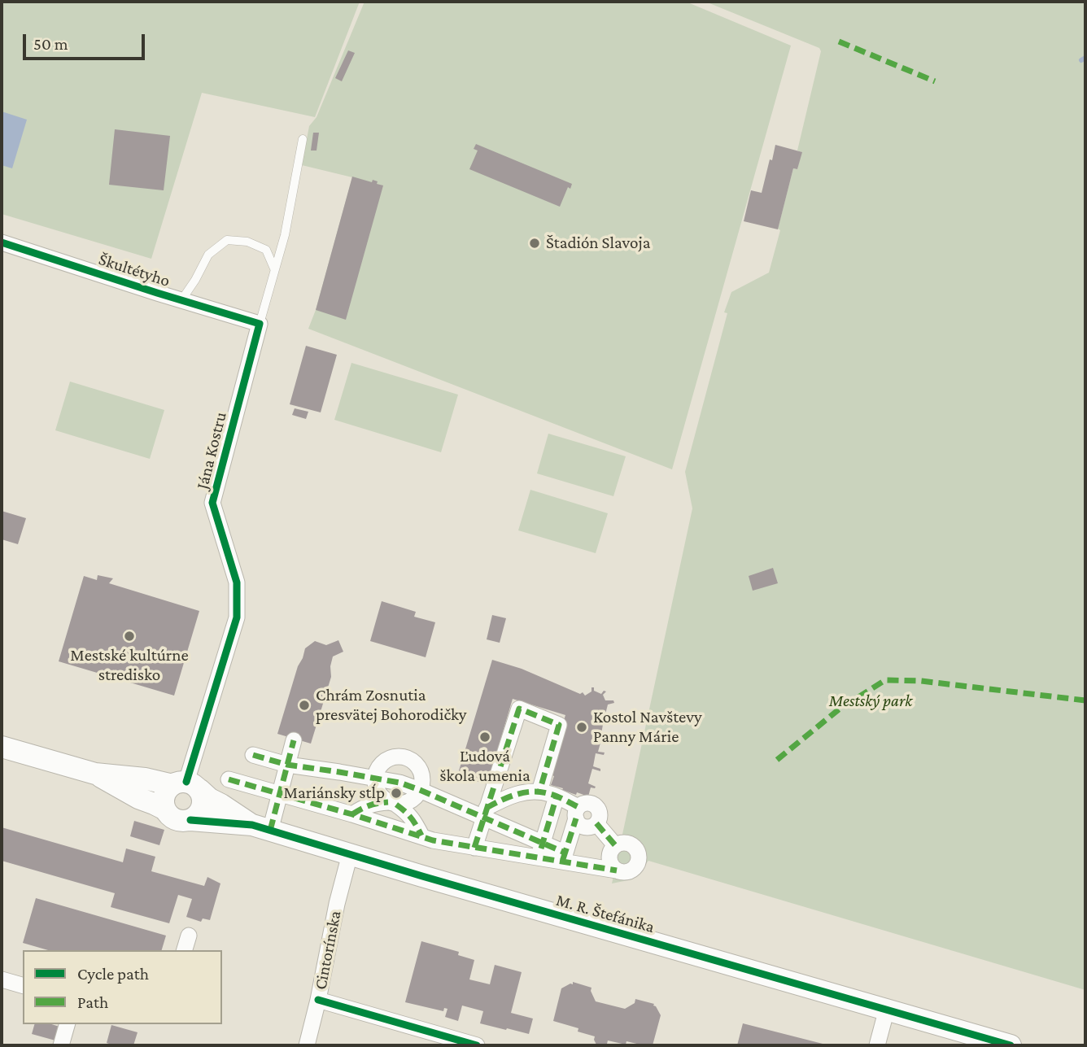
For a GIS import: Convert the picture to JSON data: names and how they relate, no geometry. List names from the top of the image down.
{
  "streets": {
    "street": [
      "Škultétyho",
      "Jána Kostru",
      "M. R. Štefánika",
      "Cintorínska"
    ]
  },
  "crossings": [
    ["Škultétyho", "Jána Kostru"],
    ["Jána Kostru", "M. R. Štefánika"],
    ["M. R. Štefánika", "Cintorínska"]
  ],
  "parks": ["Mestský park"],
  "places": [
    "Štadión Slavoja",
    "Mestské kultúrne stredisko",
    "Chrám Zosnutia presvätej Bohorodičky",
    "Kostol Navštevy Panny Márie",
    "Ľudová škola umenia",
    "Mariánsky stĺp"
  ],
  "legend": ["Cycle path", "Path"],
  "scale_bar": "50 m"
}
